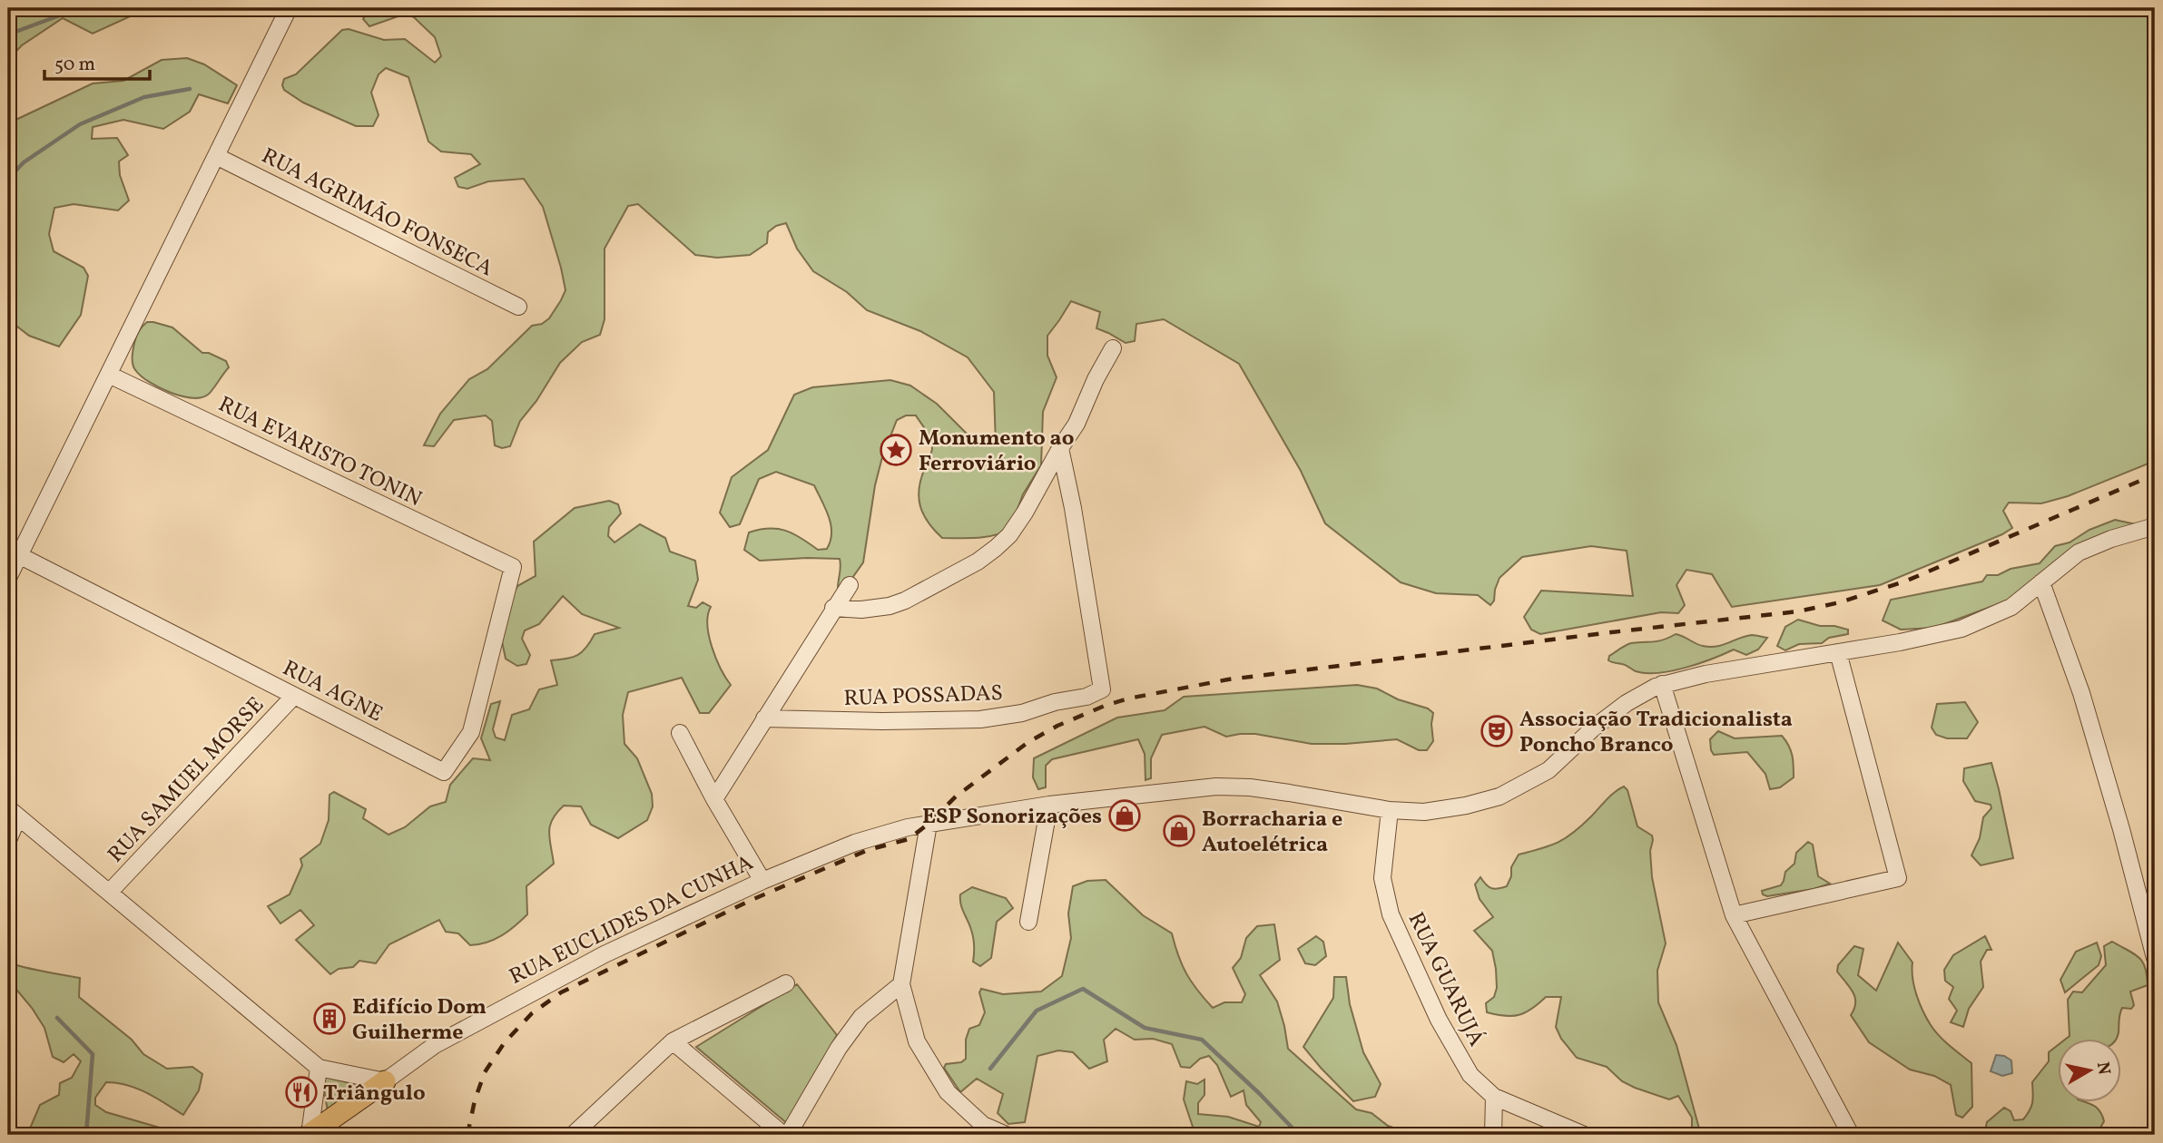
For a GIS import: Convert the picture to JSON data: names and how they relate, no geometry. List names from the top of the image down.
{
  "streets": {
    "main road": ["RUA EUCLIDES DA CUNHA"],
    "street": [
      "RUA AGRIMÃO FONSECA",
      "RUA EVARISTO TONIN",
      "RUA AGNE",
      "RUA POSSADAS",
      "RUA SAMUEL MORSE",
      "RUA GUARUJÁ"
    ]
  },
  "crossings": [
    ["RUA EVARISTO TONIN", "RUA AGNE"],
    ["RUA AGNE", "RUA SAMUEL MORSE"],
    ["RUA EUCLIDES DA CUNHA", "RUA GUARUJÁ"]
  ],
  "places": {
    "place": ["Monumento ao Ferroviário"],
    "theatre": ["Associação Tradicionalista Poncho Branco"],
    "shop": ["ESP Sonorizações", "Borracharia e Autoelétrica"],
    "building": ["Edifício Dom Guilherme"],
    "restaurant": ["Triângulo"]
  },
  "scale_bar": "50 m",
  "north": "right"
}
